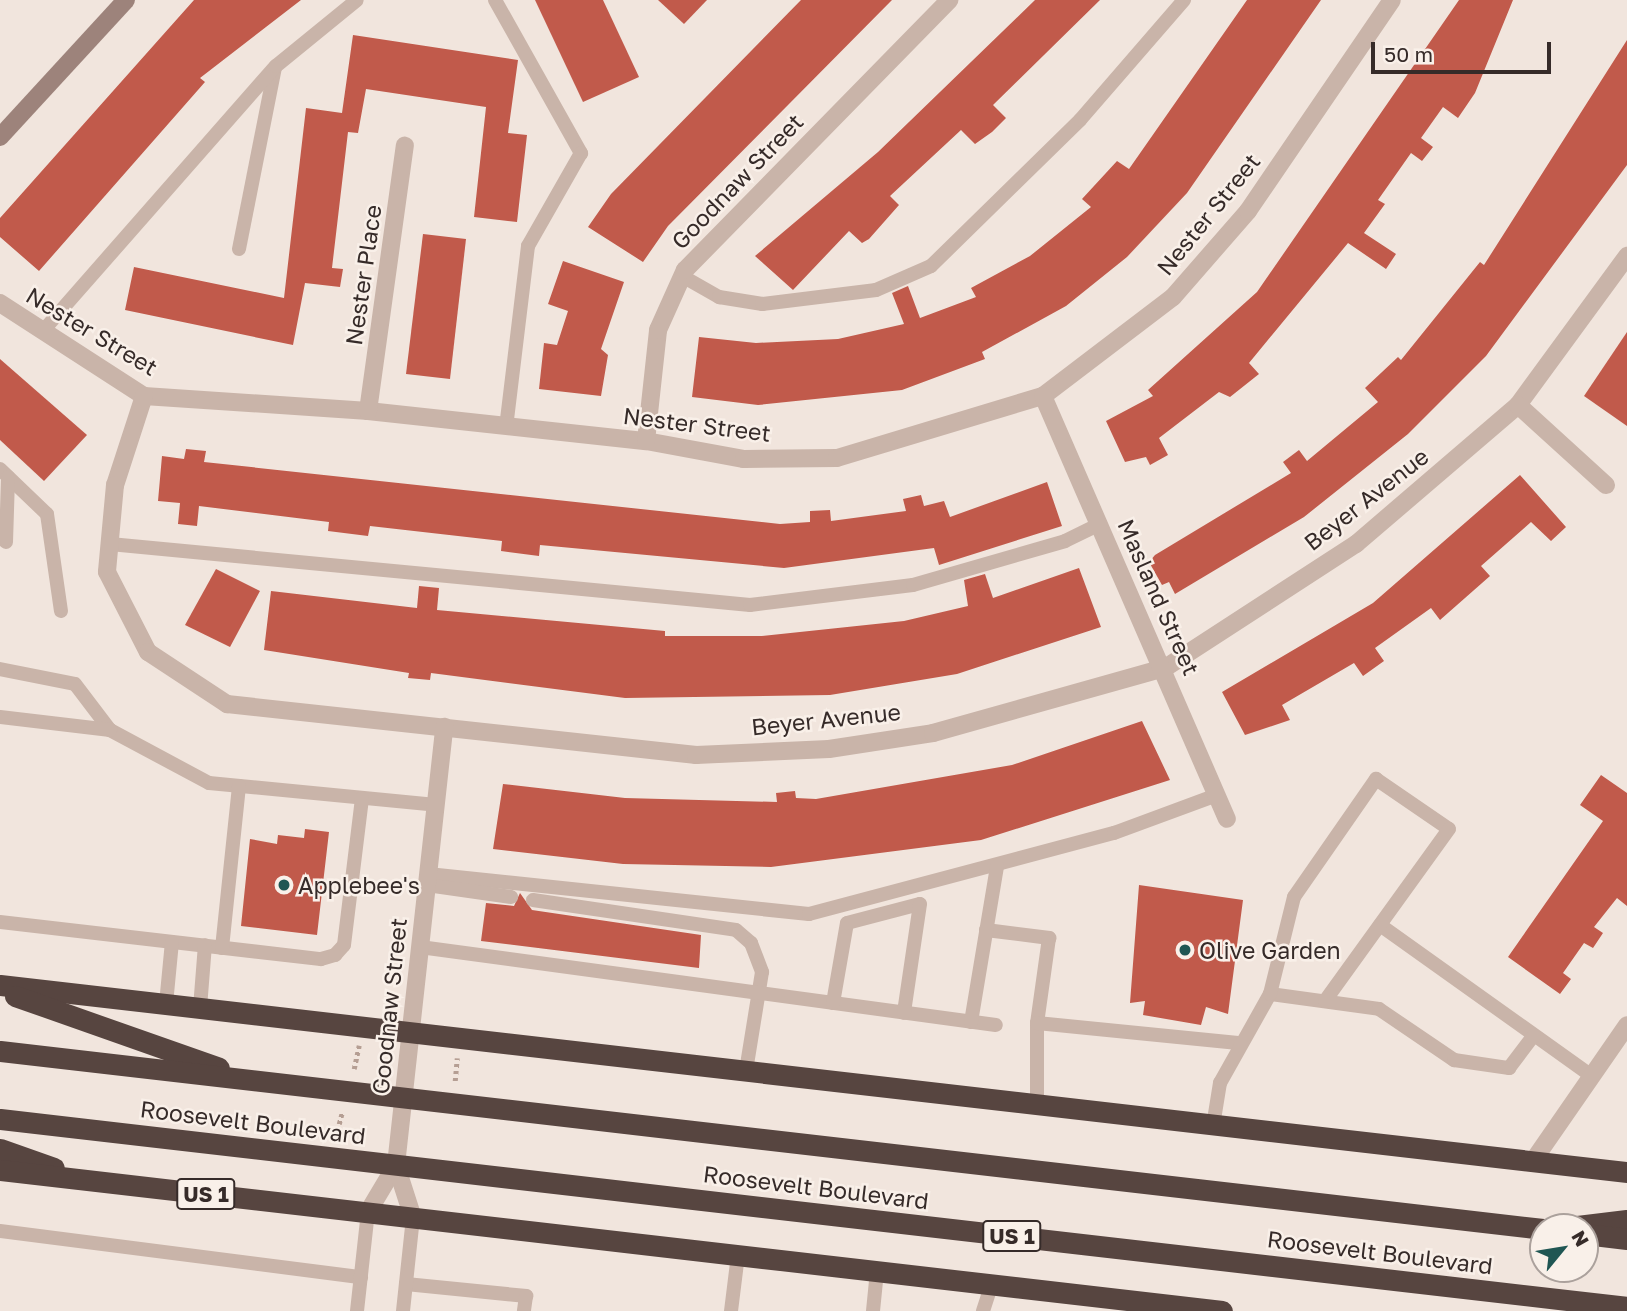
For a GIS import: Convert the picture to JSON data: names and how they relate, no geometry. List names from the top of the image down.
{
  "streets": {
    "highway": ["Roosevelt Boulevard", "US 1"],
    "street": [
      "Goodnaw Street",
      "Nester Street",
      "Nester Place",
      "Beyer Avenue",
      "Masland Street"
    ]
  },
  "crossings": [
    ["Goodnaw Street", "Nester Street"],
    ["Goodnaw Street", "Beyer Avenue"],
    ["Goodnaw Street", "Roosevelt Boulevard"],
    ["Goodnaw Street", "US 1"],
    ["Nester Street", "Nester Place"],
    ["Nester Street", "Beyer Avenue"],
    ["Nester Street", "Masland Street"],
    ["Beyer Avenue", "Masland Street"]
  ],
  "places": ["Applebee's", "Olive Garden"],
  "scale_bar": "50 m",
  "north": "top right"
}
